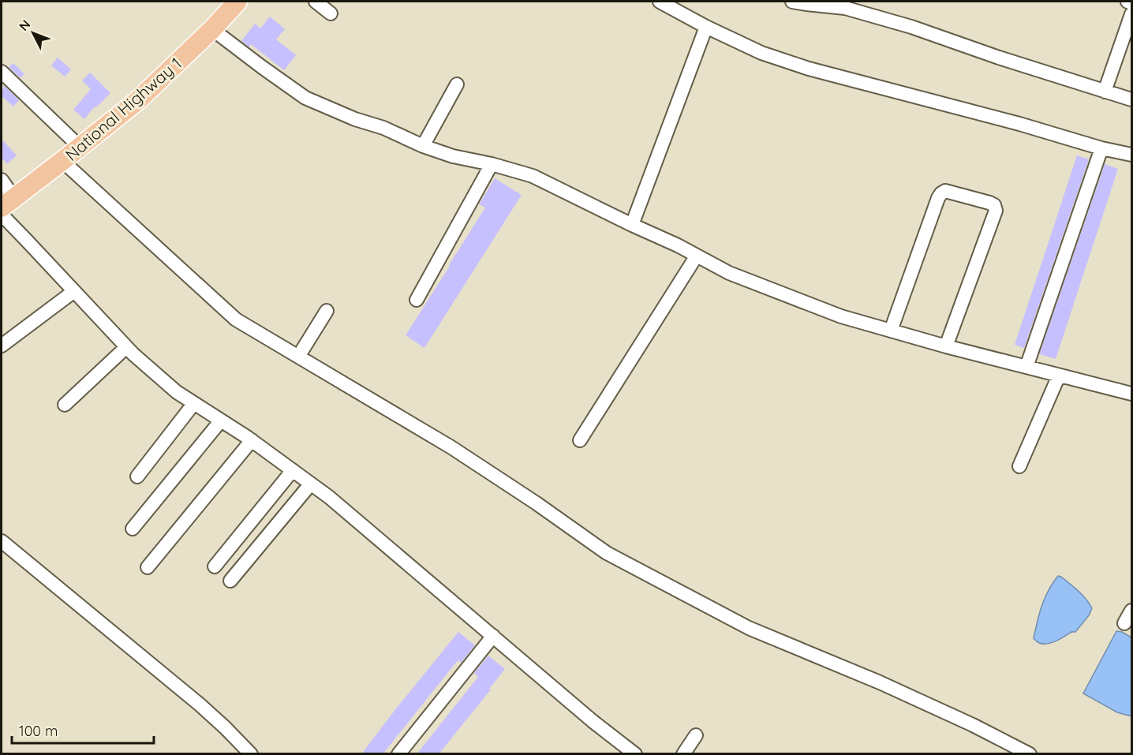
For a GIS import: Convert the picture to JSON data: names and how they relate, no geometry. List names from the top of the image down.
{
  "streets": {
    "highway": ["National Highway 1"]
  },
  "scale_bar": "100 m",
  "north": "top left"
}
